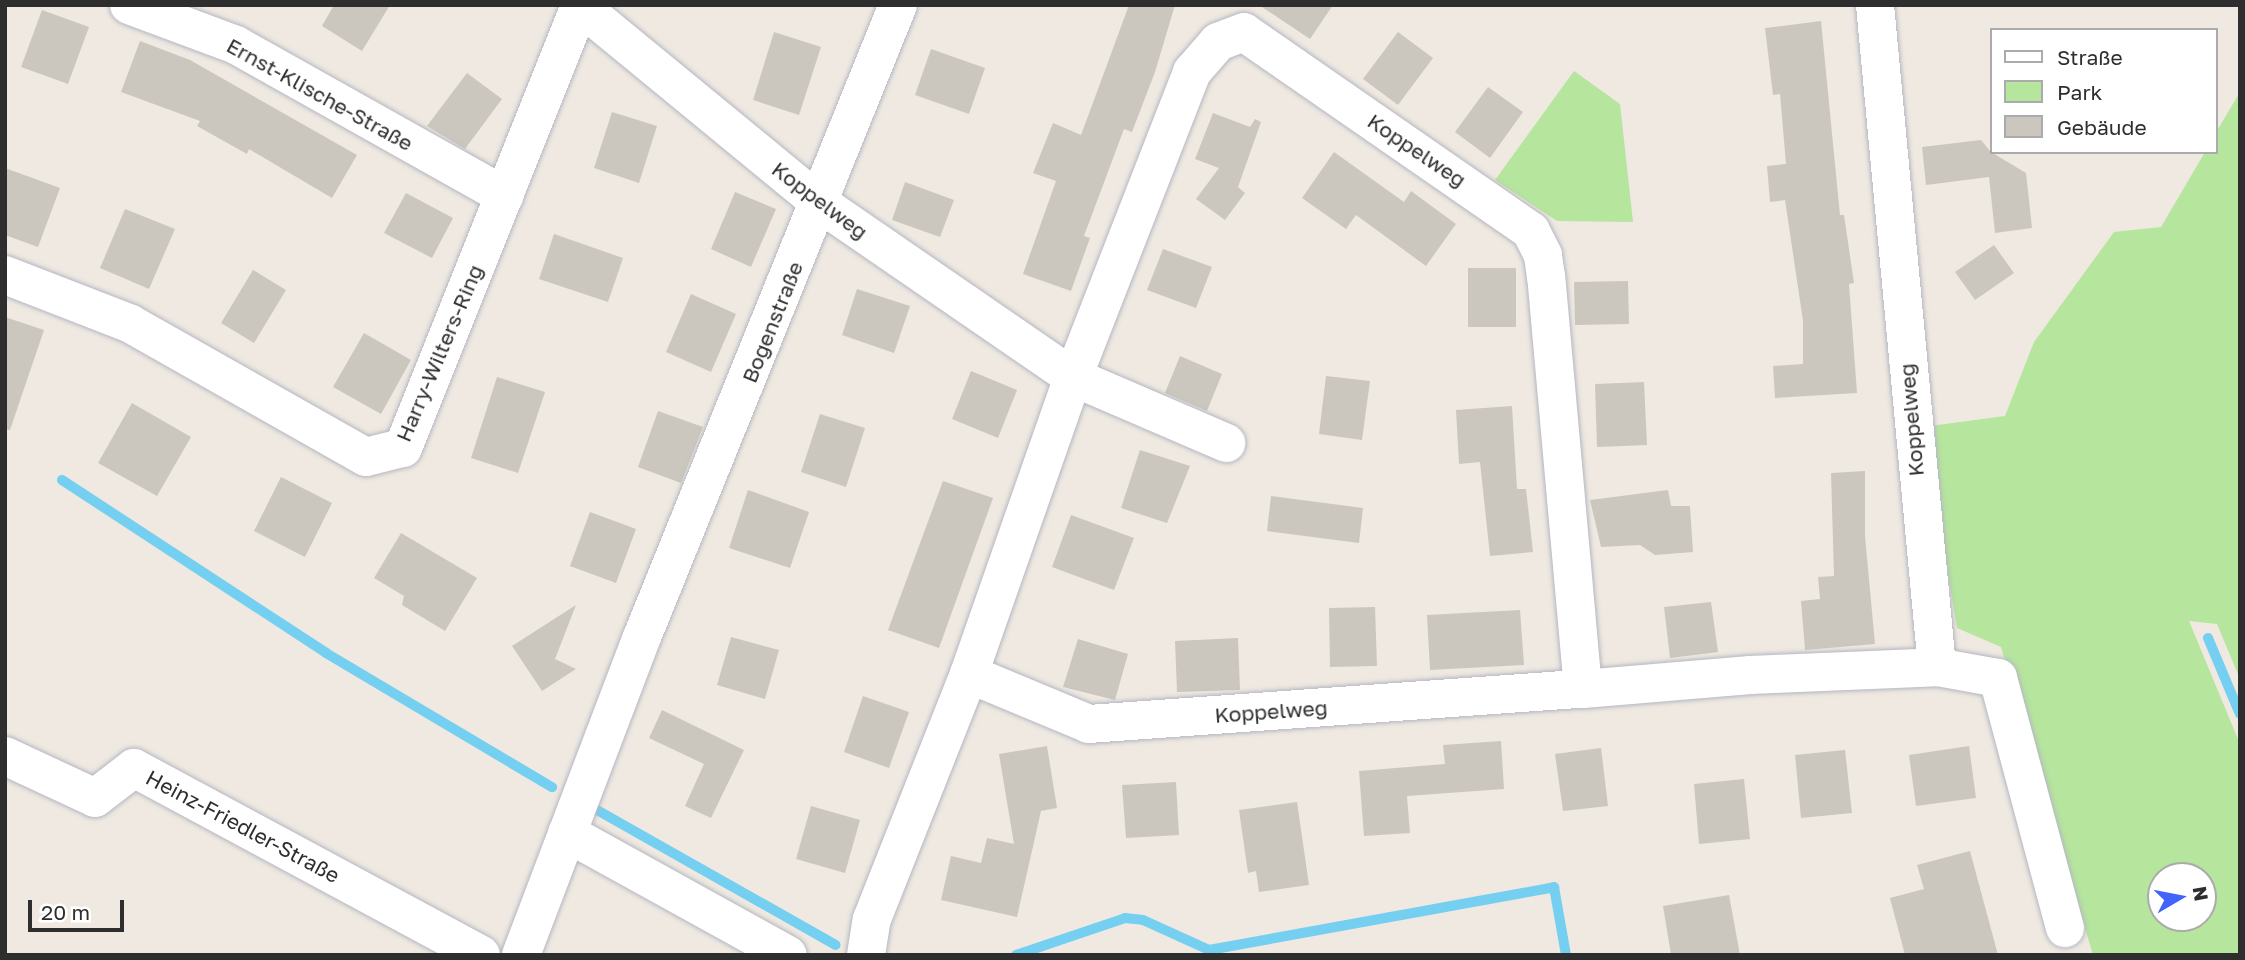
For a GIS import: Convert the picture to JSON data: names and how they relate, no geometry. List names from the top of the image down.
{
  "streets": {
    "street": [
      "Ernst-Klische-Straße",
      "Koppelweg",
      "Bogenstraße",
      "Harry-Wilters-Ring",
      "Heinz-Friedler-Straße"
    ]
  },
  "crossings": [
    ["Ernst-Klische-Straße", "Harry-Wilters-Ring"],
    ["Koppelweg", "Bogenstraße"],
    ["Koppelweg", "Harry-Wilters-Ring"]
  ],
  "legend": ["Straße", "Park", "Gebäude"],
  "scale_bar": "20 m",
  "north": "right"
}
